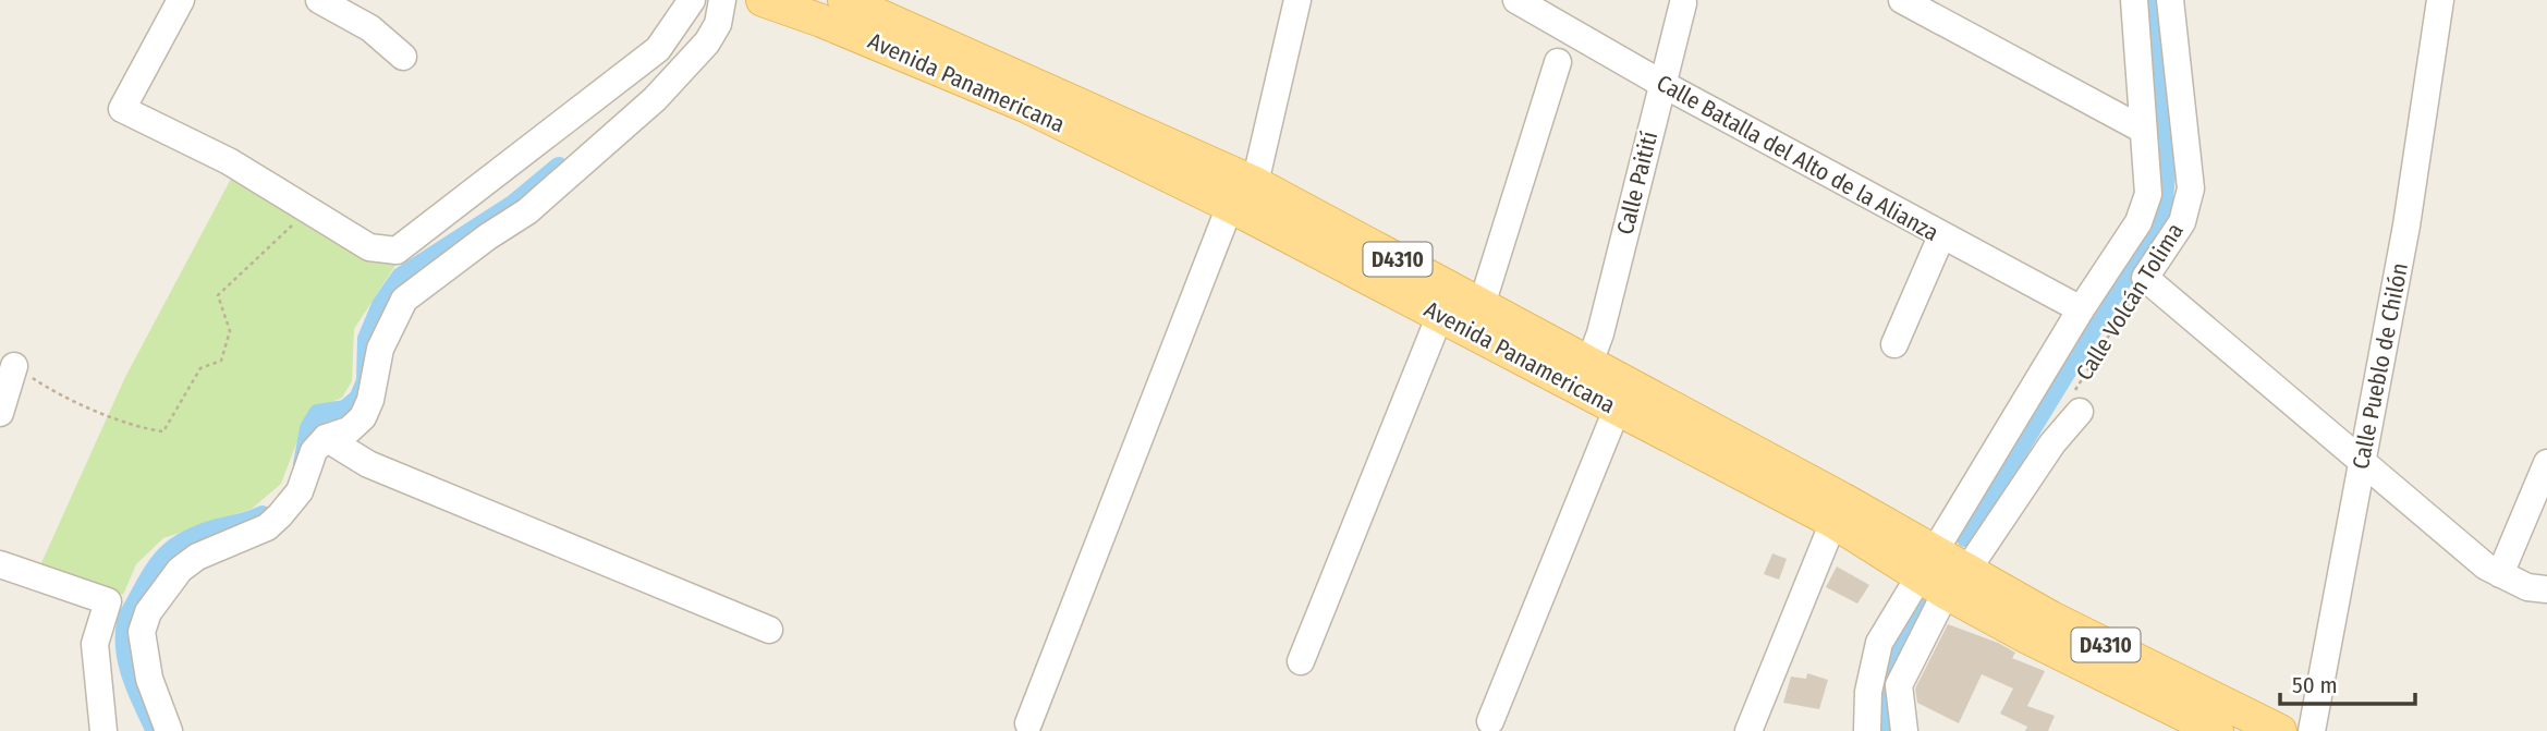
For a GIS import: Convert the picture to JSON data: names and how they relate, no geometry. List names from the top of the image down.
{
  "streets": {
    "main road": ["Avenida Panamericana", "D4310"],
    "street": [
      "Calle Batalla del Alto de la Alianza",
      "Calle Paitití",
      "Calle Volcán Tolima",
      "Calle Pueblo de Chilón"
    ]
  },
  "crossings": [
    ["Avenida Panamericana", "Calle Paitití"],
    ["Avenida Panamericana", "Calle Volcán Tolima"],
    ["Calle Batalla del Alto de la Alianza", "Calle Paitití"],
    ["Calle Batalla del Alto de la Alianza", "Calle Volcán Tolima"]
  ],
  "scale_bar": "50 m"
}
